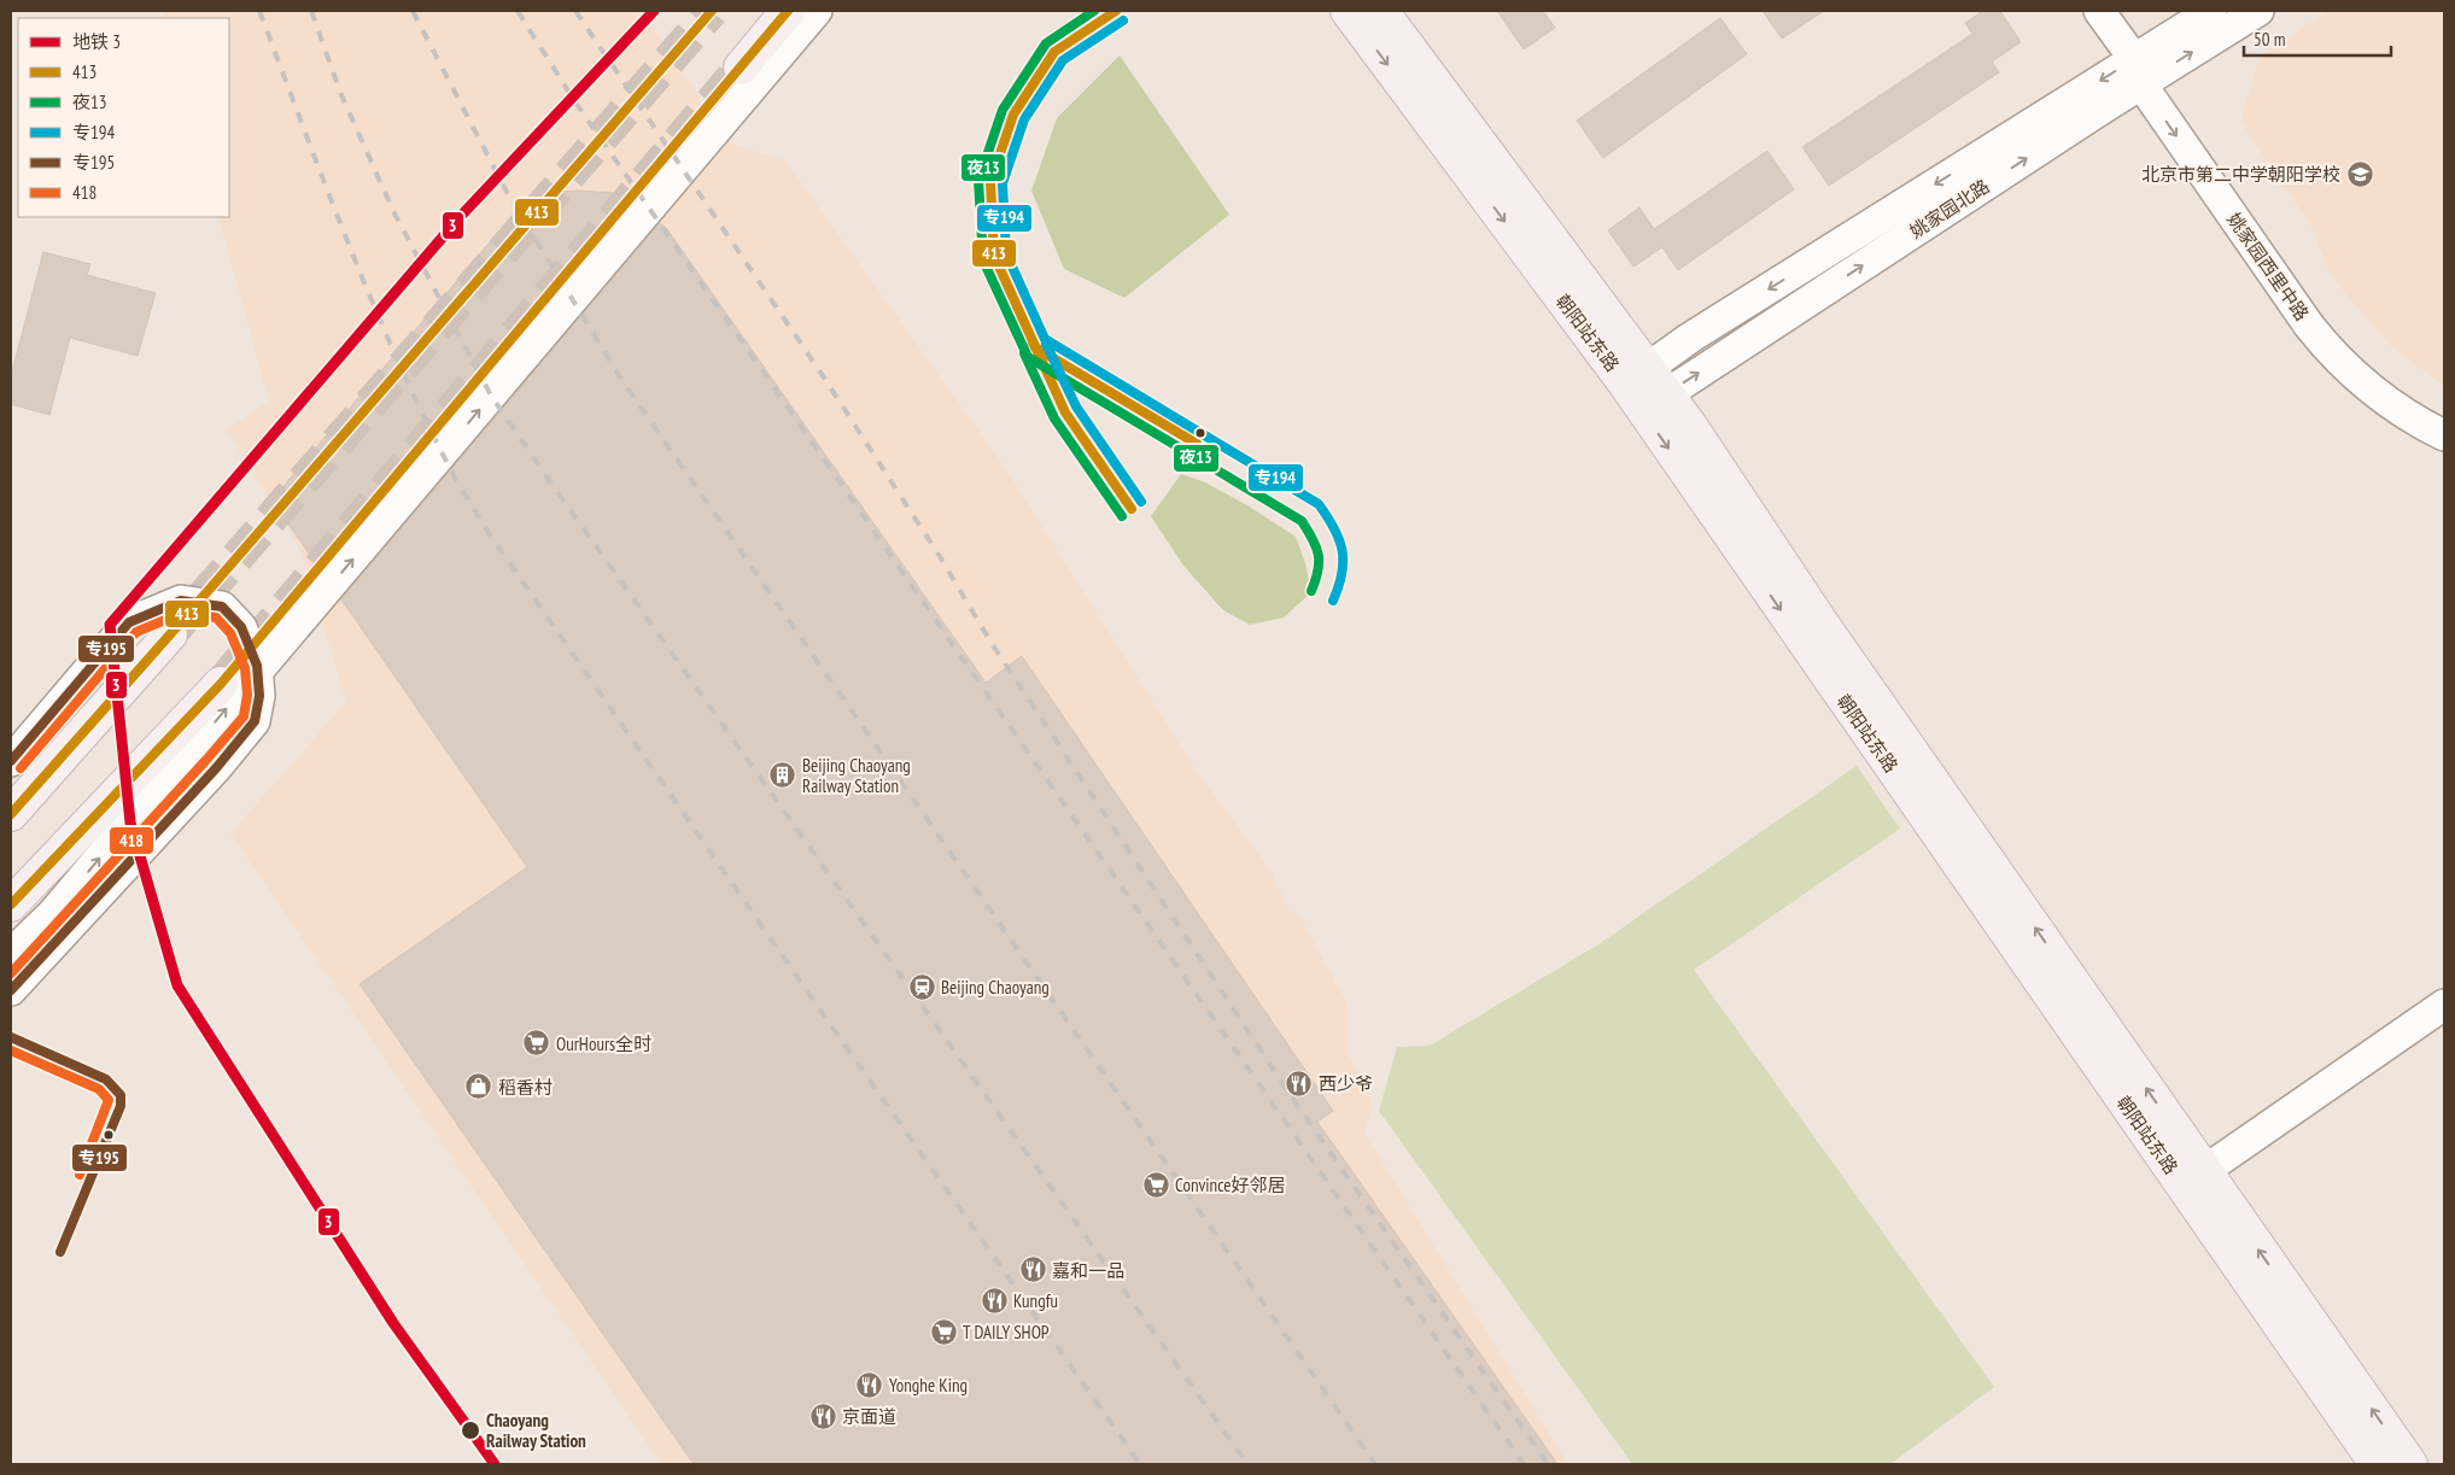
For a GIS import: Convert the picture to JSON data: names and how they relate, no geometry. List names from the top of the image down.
{
  "streets": {
    "main road": ["朝阳站东路"],
    "street": ["姚家园北路", "姚家园西里中路"]
  },
  "crossings": [
    ["姚家园北路", "姚家园西里中路"],
    ["姚家园北路", "朝阳站东路"]
  ],
  "places": {
    "school or university": ["北京市第二中学朝阳学校"],
    "building": ["Beijing Chaoyang Railway Station"],
    "station": ["Beijing Chaoyang"],
    "supermarket": ["OurHours全时", "Convince好邻居", "T DAILY SHOP"],
    "restaurant": [
      "西少爷",
      "嘉和一品",
      "Kungfu",
      "Yonghe King",
      "京面道"
    ],
    "shop": ["稻香村"],
    "other": ["Chaoyang Railway Station"]
  },
  "lines": [
    "metro line 3",
    "transit line 413",
    "transit line 夜13",
    "transit line 专194",
    "transit line 专195",
    "transit line 418"
  ],
  "legend": [
    "地铁 3",
    "413",
    "夜13",
    "专194",
    "专195",
    "418"
  ],
  "scale_bar": "50 m"
}
